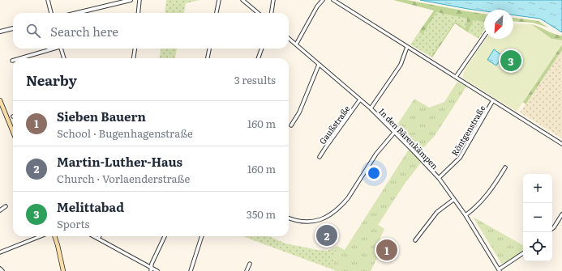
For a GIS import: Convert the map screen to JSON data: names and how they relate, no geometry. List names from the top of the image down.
{
  "streets": {
    "street": ["Gaußstraße", "Röntgenstraße", "In den Bärenkämpen"]
  },
  "crossings": [
    ["Gaußstraße", "In den Bärenkämpen"],
    ["Röntgenstraße", "In den Bärenkämpen"]
  ],
  "north": "bottom left",
  "page": {
    "search": "Search here",
    "pins": ["3", "2", "1"],
    "heading": ["Nearby", "3 results"],
    "list": [
      {
        "mark": "1",
        "name": "Sieben Bauern",
        "note": "School · Bugenhagenstraße",
        "value": "160 m"
      },
      {
        "mark": "2",
        "name": "Martin-Luther-Haus",
        "note": "Church · Vorlaenderstraße",
        "value": "160 m"
      },
      {
        "mark": "3",
        "name": "Melittabad",
        "note": "Sports",
        "value": "350 m"
      }
    ],
    "map_buttons": ["+", "−"]
  }
}
